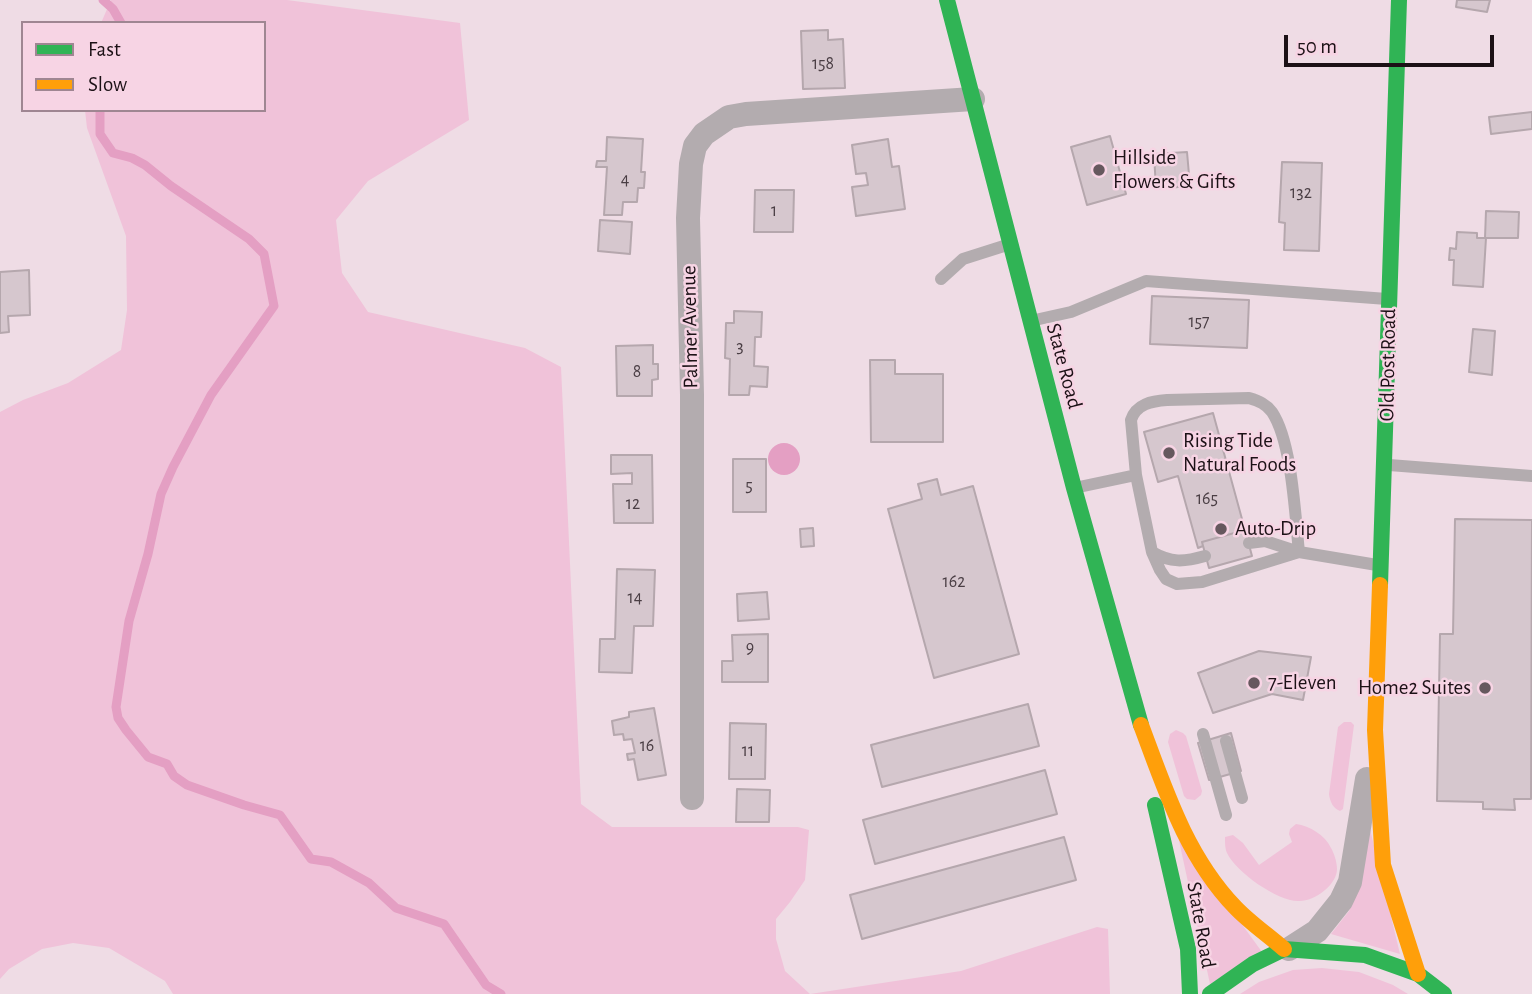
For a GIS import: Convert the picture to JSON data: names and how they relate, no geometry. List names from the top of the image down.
{
  "streets": {
    "main road": ["Old Post Road", "State Road"],
    "street": ["Palmer Avenue"]
  },
  "crossings": [
    ["Palmer Avenue", "State Road"],
    ["Old Post Road", "State Road"]
  ],
  "places": [
    "Hillside Flowers & Gifts",
    "Rising Tide Natural Foods",
    "Auto-Drip",
    "7-Eleven",
    "Home2 Suites"
  ],
  "house_numbers": [
    "158",
    "4",
    "132",
    "1",
    "157",
    "3",
    "8",
    "5",
    "165",
    "12",
    "162",
    "14",
    "9",
    "16",
    "11"
  ],
  "legend": ["Fast", "Slow"],
  "scale_bar": "50 m"
}
